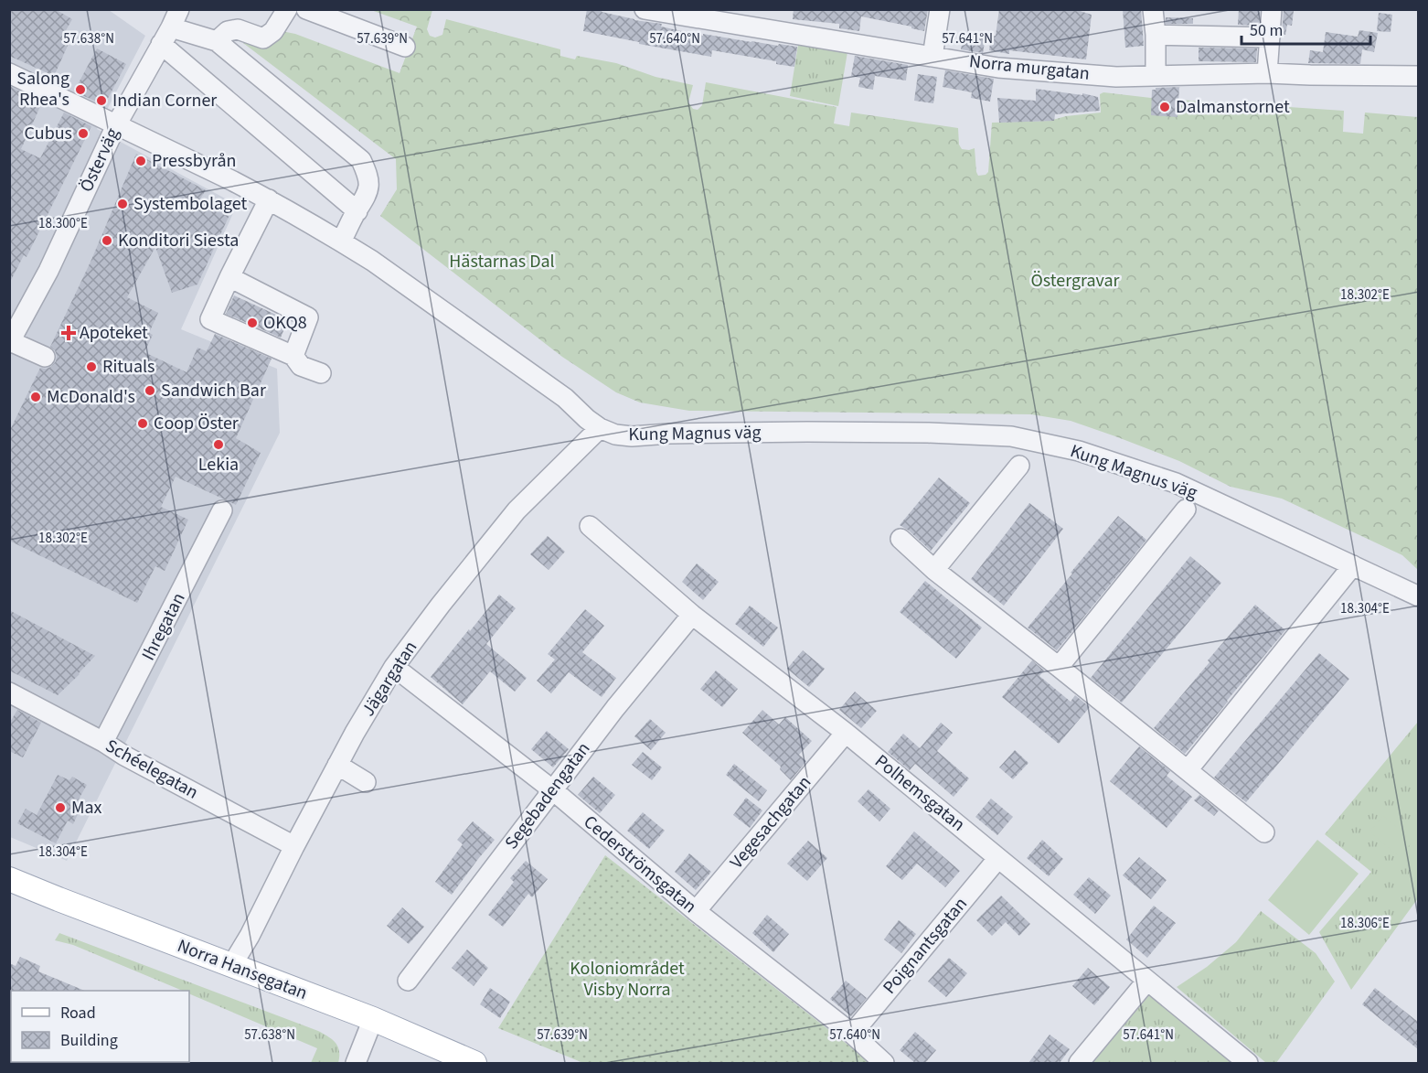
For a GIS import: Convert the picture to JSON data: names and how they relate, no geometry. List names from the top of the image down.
{
  "streets": {
    "main road": ["Norra Hansegatan"],
    "street": [
      "Norra murgatan",
      "Österväg",
      "Kung Magnus väg",
      "Ihregatan",
      "Jägargatan",
      "Schéelegatan",
      "Polhemsgatan",
      "Segebadengatan",
      "Vegesachgatan",
      "Cederströmsgatan",
      "Poignantsgatan"
    ]
  },
  "crossings": [
    ["Österväg", "Kung Magnus väg"],
    ["Kung Magnus väg", "Jägargatan"],
    ["Ihregatan", "Schéelegatan"],
    ["Jägargatan", "Schéelegatan"],
    ["Jägargatan", "Cederströmsgatan"],
    ["Jägargatan", "Norra Hansegatan"],
    ["Polhemsgatan", "Segebadengatan"],
    ["Polhemsgatan", "Vegesachgatan"],
    ["Polhemsgatan", "Poignantsgatan"],
    ["Segebadengatan", "Cederströmsgatan"],
    ["Vegesachgatan", "Cederströmsgatan"],
    ["Cederströmsgatan", "Poignantsgatan"]
  ],
  "parks": ["Hästarnas Dal", "Östergravar", "Koloniområdet Visby Norra"],
  "places": {
    "other": [
      "Salong Rhea's",
      "Indian Corner",
      "Dalmanstornet",
      "Cubus",
      "Pressbyrån",
      "Systembolaget",
      "Konditori Siesta",
      "OKQ8",
      "Rituals",
      "Sandwich Bar",
      "McDonald's",
      "Coop Öster",
      "Lekia",
      "Max"
    ],
    "health": ["Apoteket"]
  },
  "legend": ["Road", "Building"],
  "scale_bar": "50 m",
  "coordinates": [
    "57.641°N",
    "57.638°N",
    "57.639°N",
    "57.640°N",
    "18.300°E",
    "18.302°E",
    "18.304°E",
    "18.306°E"
  ]
}
